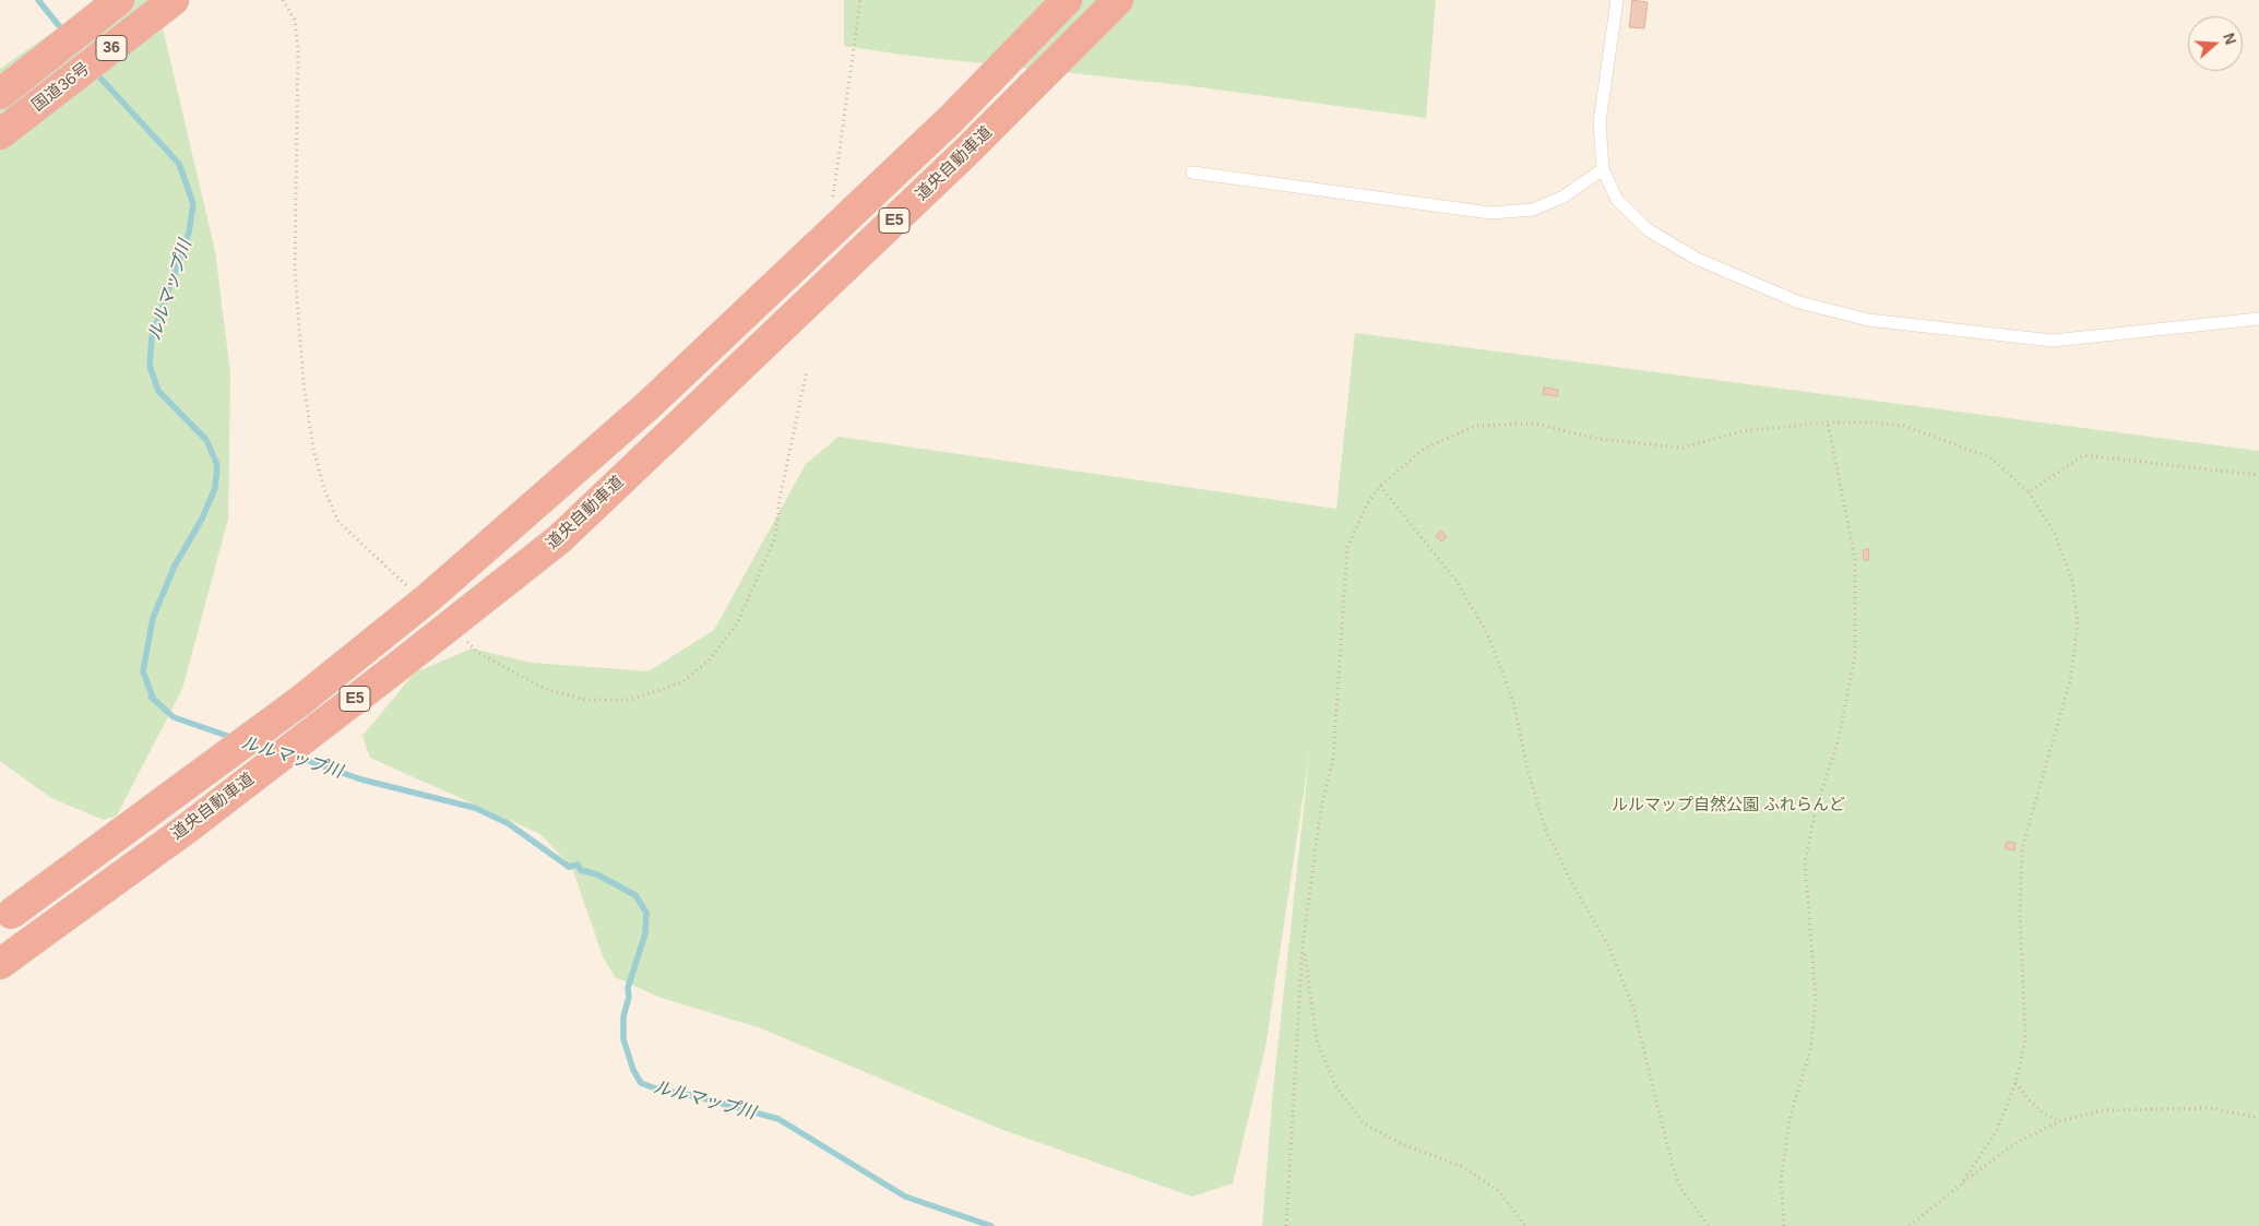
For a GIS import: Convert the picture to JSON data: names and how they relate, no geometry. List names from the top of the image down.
{
  "streets": {
    "highway": [
      "36",
      "国道36号",
      "道央自動車道",
      "E5"
    ]
  },
  "water": ["ルルマップ川"],
  "parks": ["ルルマップ自然公園 ふれらんど"],
  "north": "right"
}
